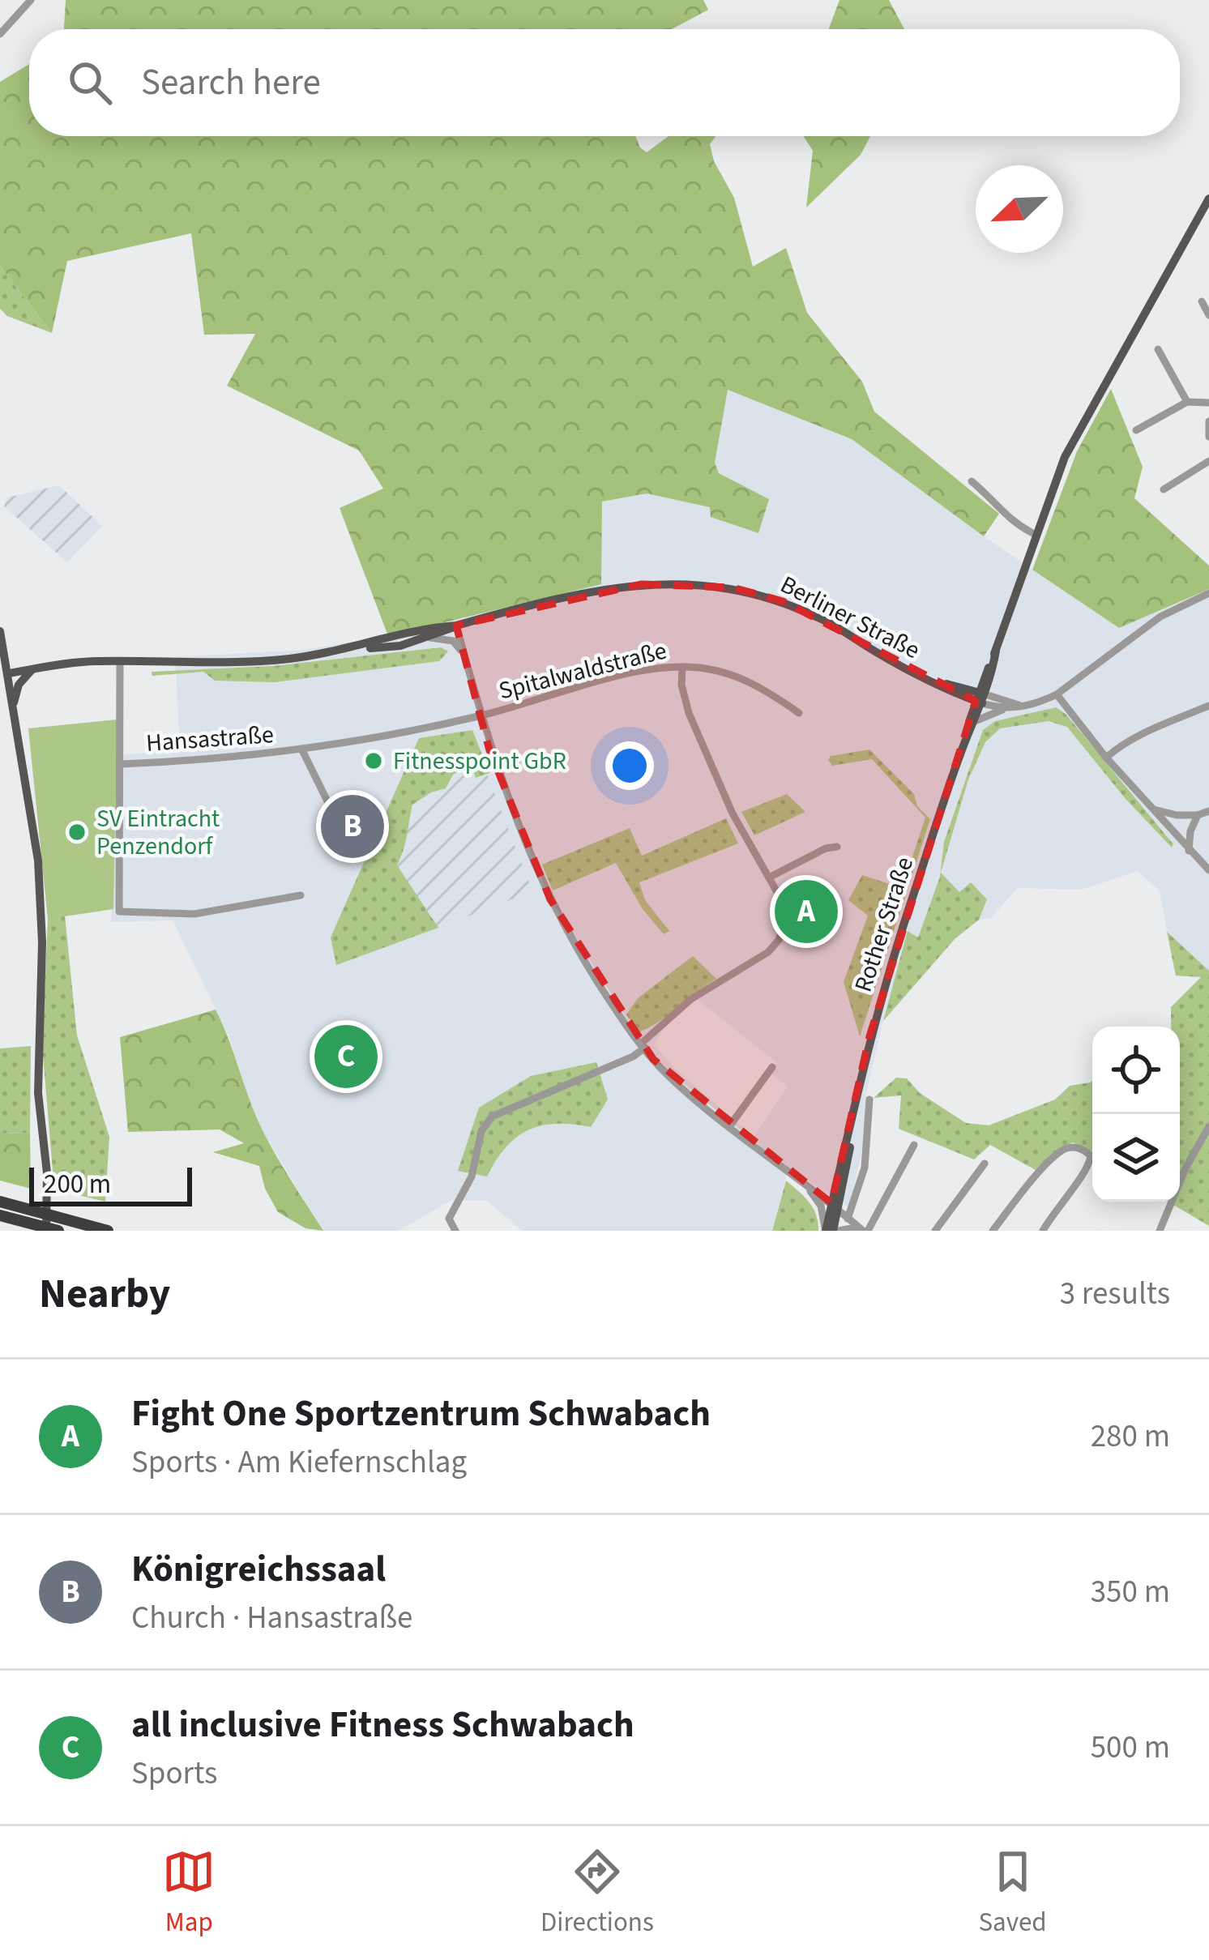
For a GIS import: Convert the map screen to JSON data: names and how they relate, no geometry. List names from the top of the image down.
{
  "streets": {
    "main road": ["Berliner Straße", "Rother Straße"],
    "street": ["Spitalwaldstraße", "Hansastraße"]
  },
  "crossings": [
    ["Berliner Straße", "Rother Straße"],
    ["Spitalwaldstraße", "Hansastraße"]
  ],
  "places": ["Fitnesspoint GbR", "SV Eintracht Penzendorf"],
  "scale_bar": "200 m",
  "north": "bottom left",
  "page": {
    "search": "Search here",
    "pins": ["B", "A", "C"],
    "scale": "200 m",
    "heading": ["Nearby", "3 results"],
    "list": [
      {
        "mark": "A",
        "name": "Fight One Sportzentrum Schwabach",
        "note": "Sports · Am Kiefernschlag",
        "value": "280 m"
      },
      {
        "mark": "B",
        "name": "Königreichssaal",
        "note": "Church · Hansastraße",
        "value": "350 m"
      },
      {
        "mark": "C",
        "name": "all inclusive Fitness Schwabach",
        "note": "Sports",
        "value": "500 m"
      }
    ],
    "nav": ["Map", "Directions", "Saved"]
  }
}
